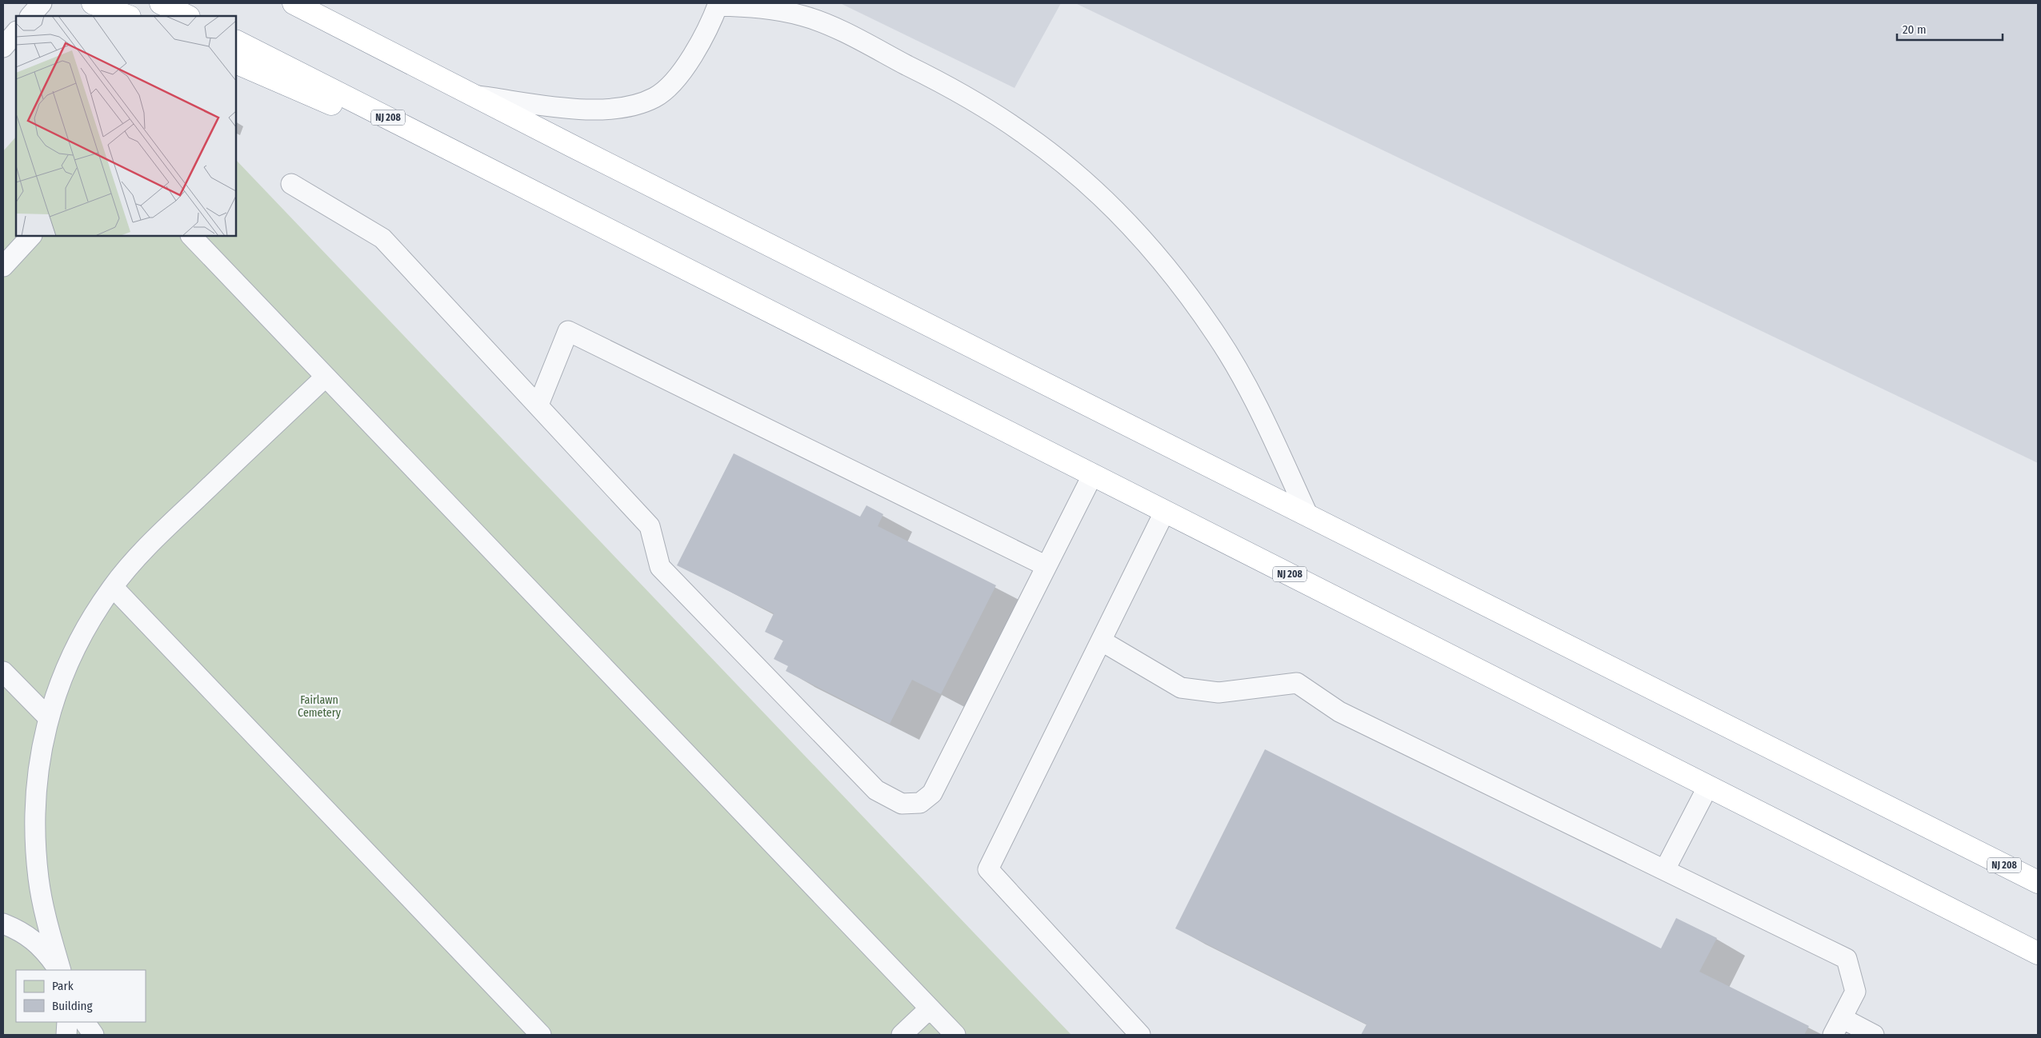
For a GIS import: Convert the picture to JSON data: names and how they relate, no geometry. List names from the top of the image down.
{
  "streets": {
    "highway": ["NJ 208"]
  },
  "parks": ["Fairlawn Cemetery"],
  "legend": ["Park", "Building"],
  "scale_bar": "20 m"
}
